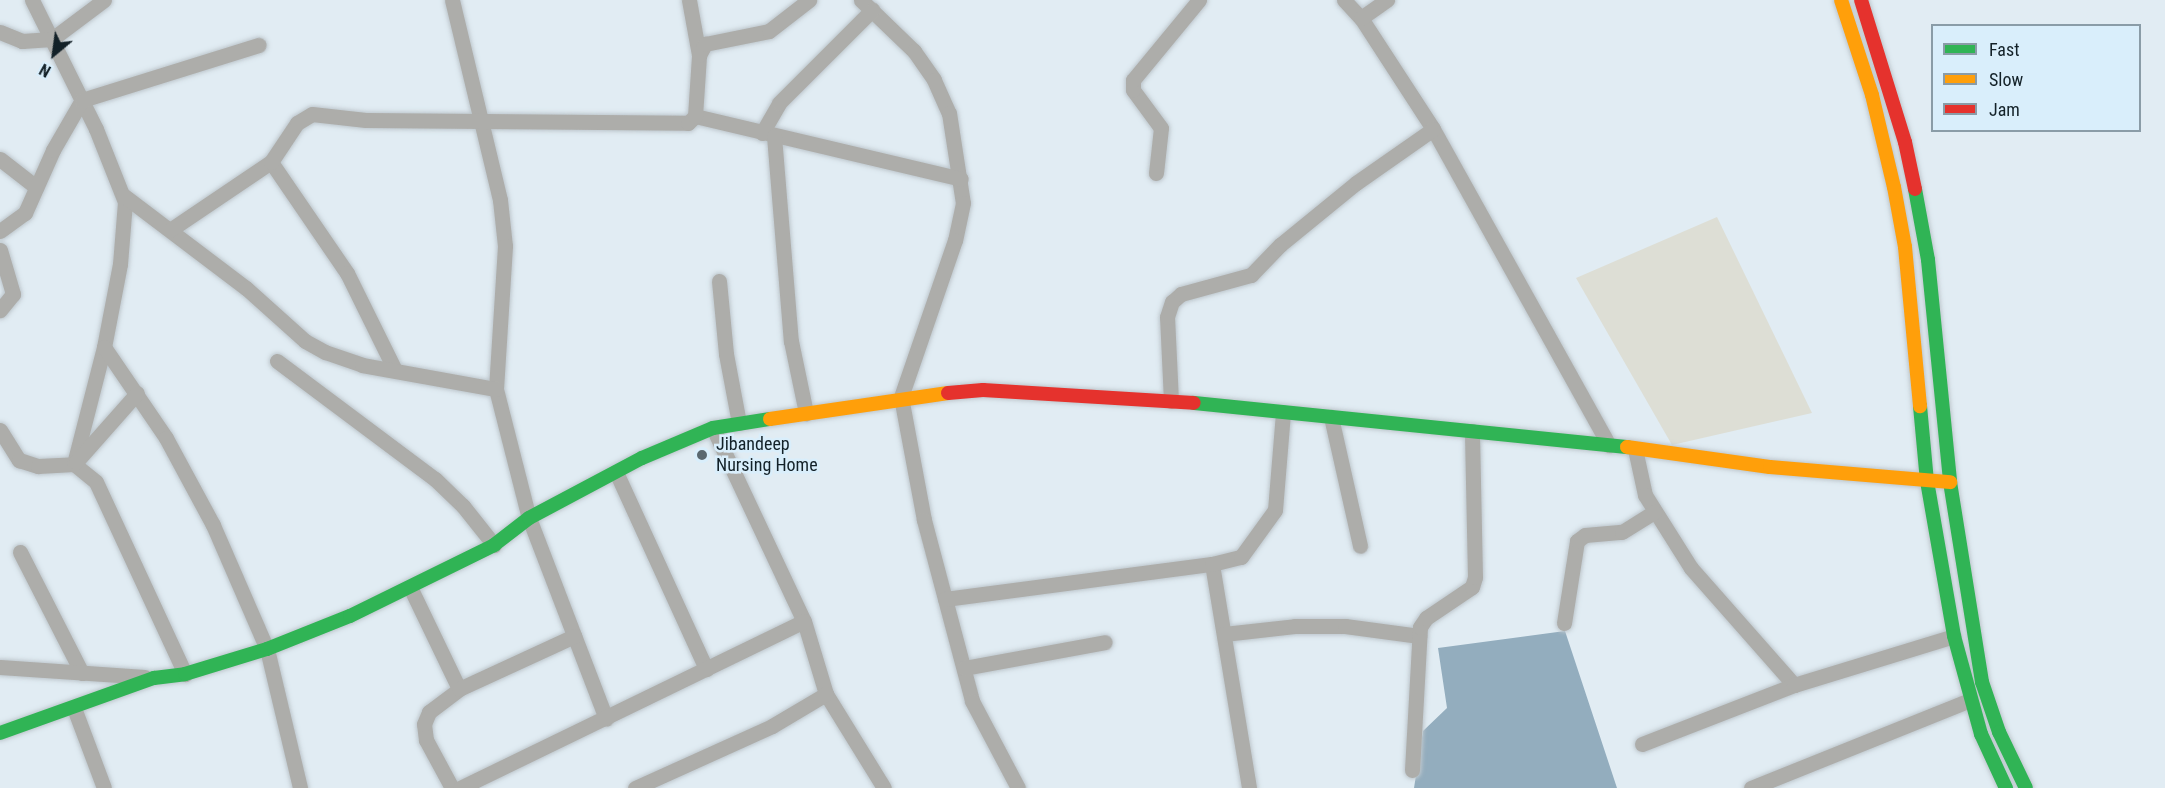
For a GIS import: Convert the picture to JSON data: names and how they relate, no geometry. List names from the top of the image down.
{
  "places": ["Jibandeep Nursing Home"],
  "legend": ["Fast", "Slow", "Jam"],
  "north": "bottom left"
}
